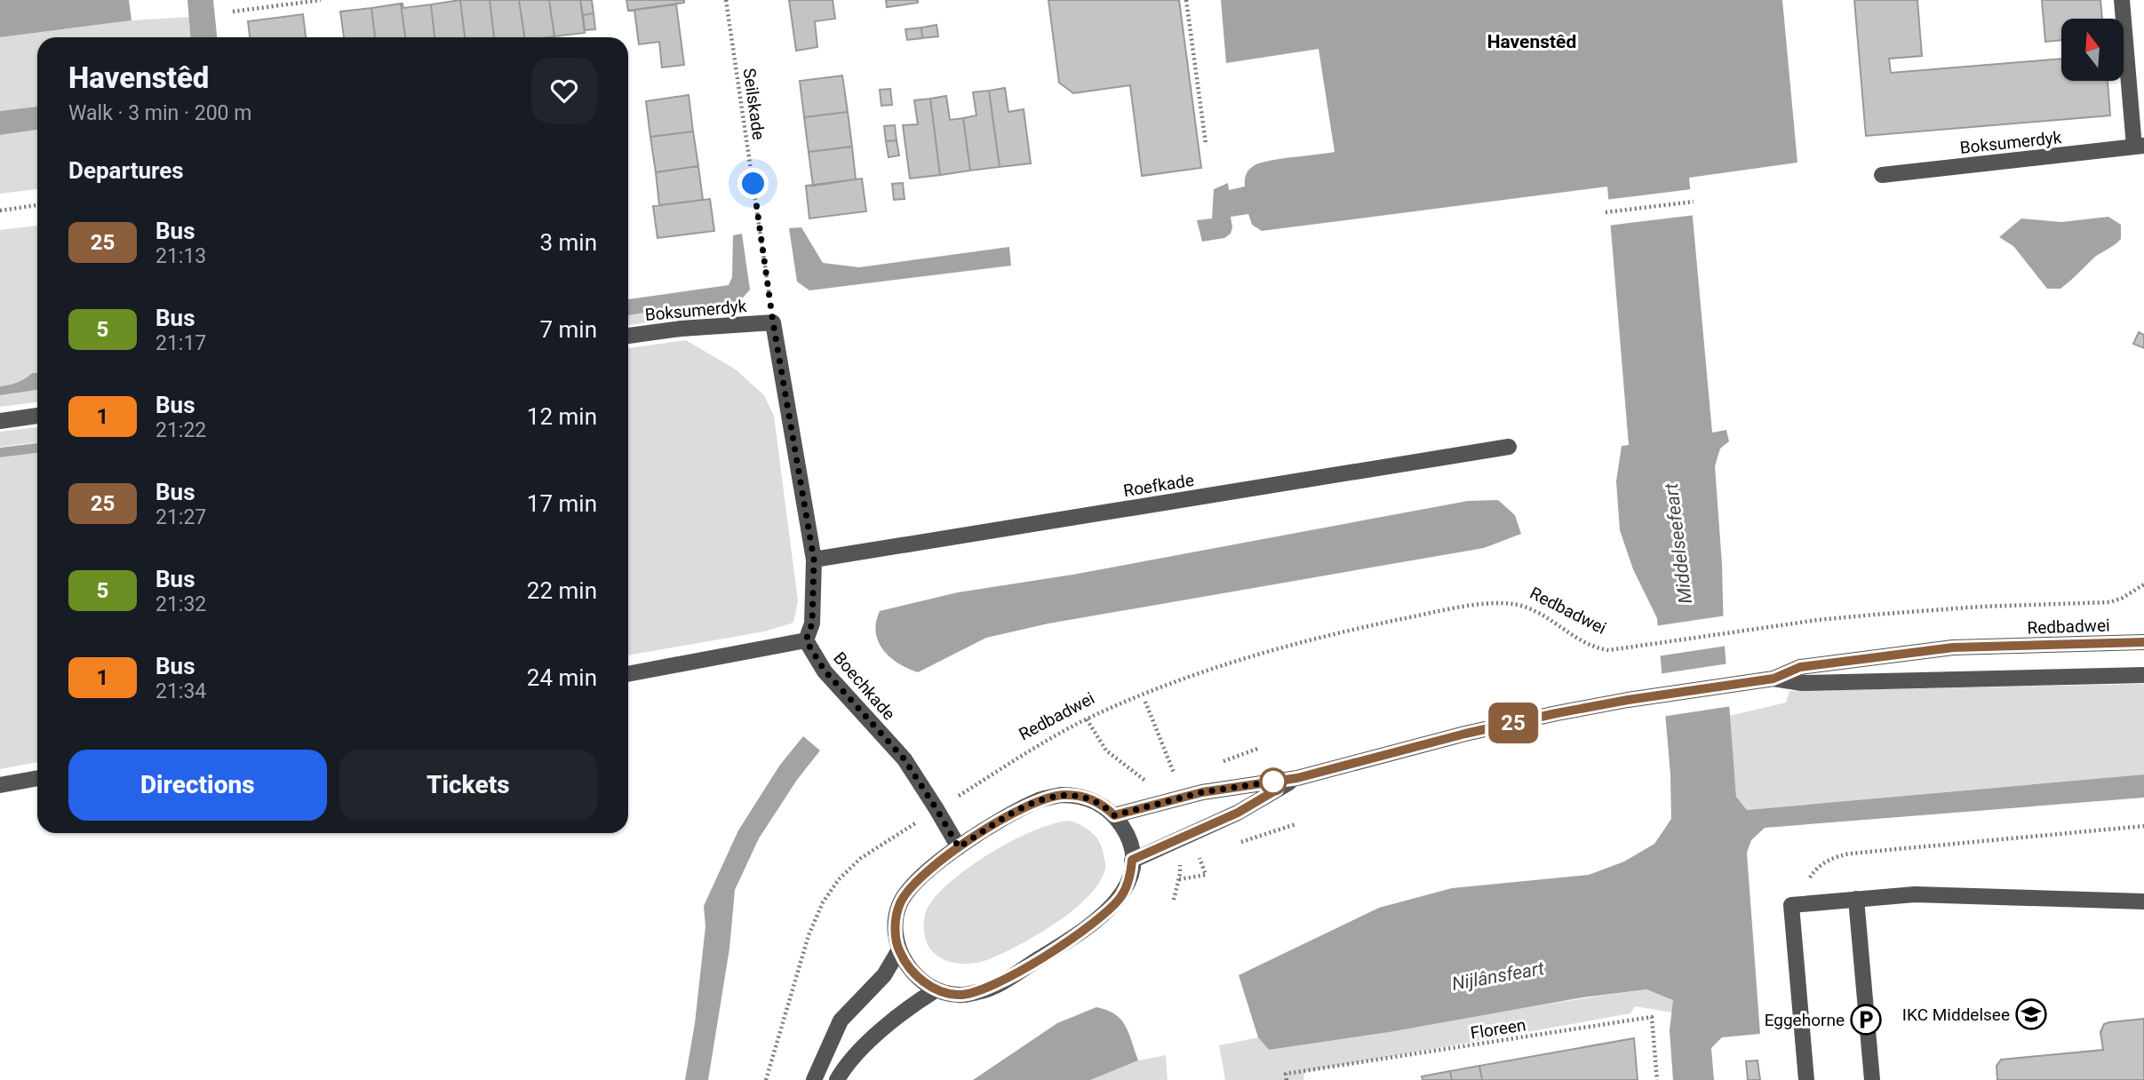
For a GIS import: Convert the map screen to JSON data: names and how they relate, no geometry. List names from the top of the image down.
{
  "streets": {
    "street": [
      "Boksumerdyk",
      "Roefkade",
      "Redbadwei",
      "Boechkade"
    ],
    "path": ["Seilskade", "Floreen"]
  },
  "crossings": [
    ["Seilskade", "Boksumerdyk"],
    ["Redbadwei", "Boechkade"]
  ],
  "districts": ["Havenstêd"],
  "water": ["Middelseefeart", "Nijlânsfeart"],
  "places": {
    "school or university": ["IKC Middelsee"],
    "parking": ["Eggehorne"]
  },
  "lines": ["bus line 25"],
  "north": "top",
  "page": {
    "on_map": "25",
    "heading": [
      ["Havenstêd", "Walk · 3 min · 200 m"],
      "Departures"
    ],
    "list": [
      {
        "mark": "25",
        "name": "Bus",
        "note": "21:13",
        "value": "3 min"
      },
      {
        "mark": "5",
        "name": "Bus",
        "note": "21:17",
        "value": "7 min"
      },
      {
        "mark": "1",
        "name": "Bus",
        "note": "21:22",
        "value": "12 min"
      },
      {
        "mark": "25",
        "name": "Bus",
        "note": "21:27",
        "value": "17 min"
      },
      {
        "mark": "5",
        "name": "Bus",
        "note": "21:32",
        "value": "22 min"
      },
      {
        "mark": "1",
        "name": "Bus",
        "note": "21:34",
        "value": "24 min"
      }
    ],
    "buttons": ["Directions", "Tickets"]
  }
}
